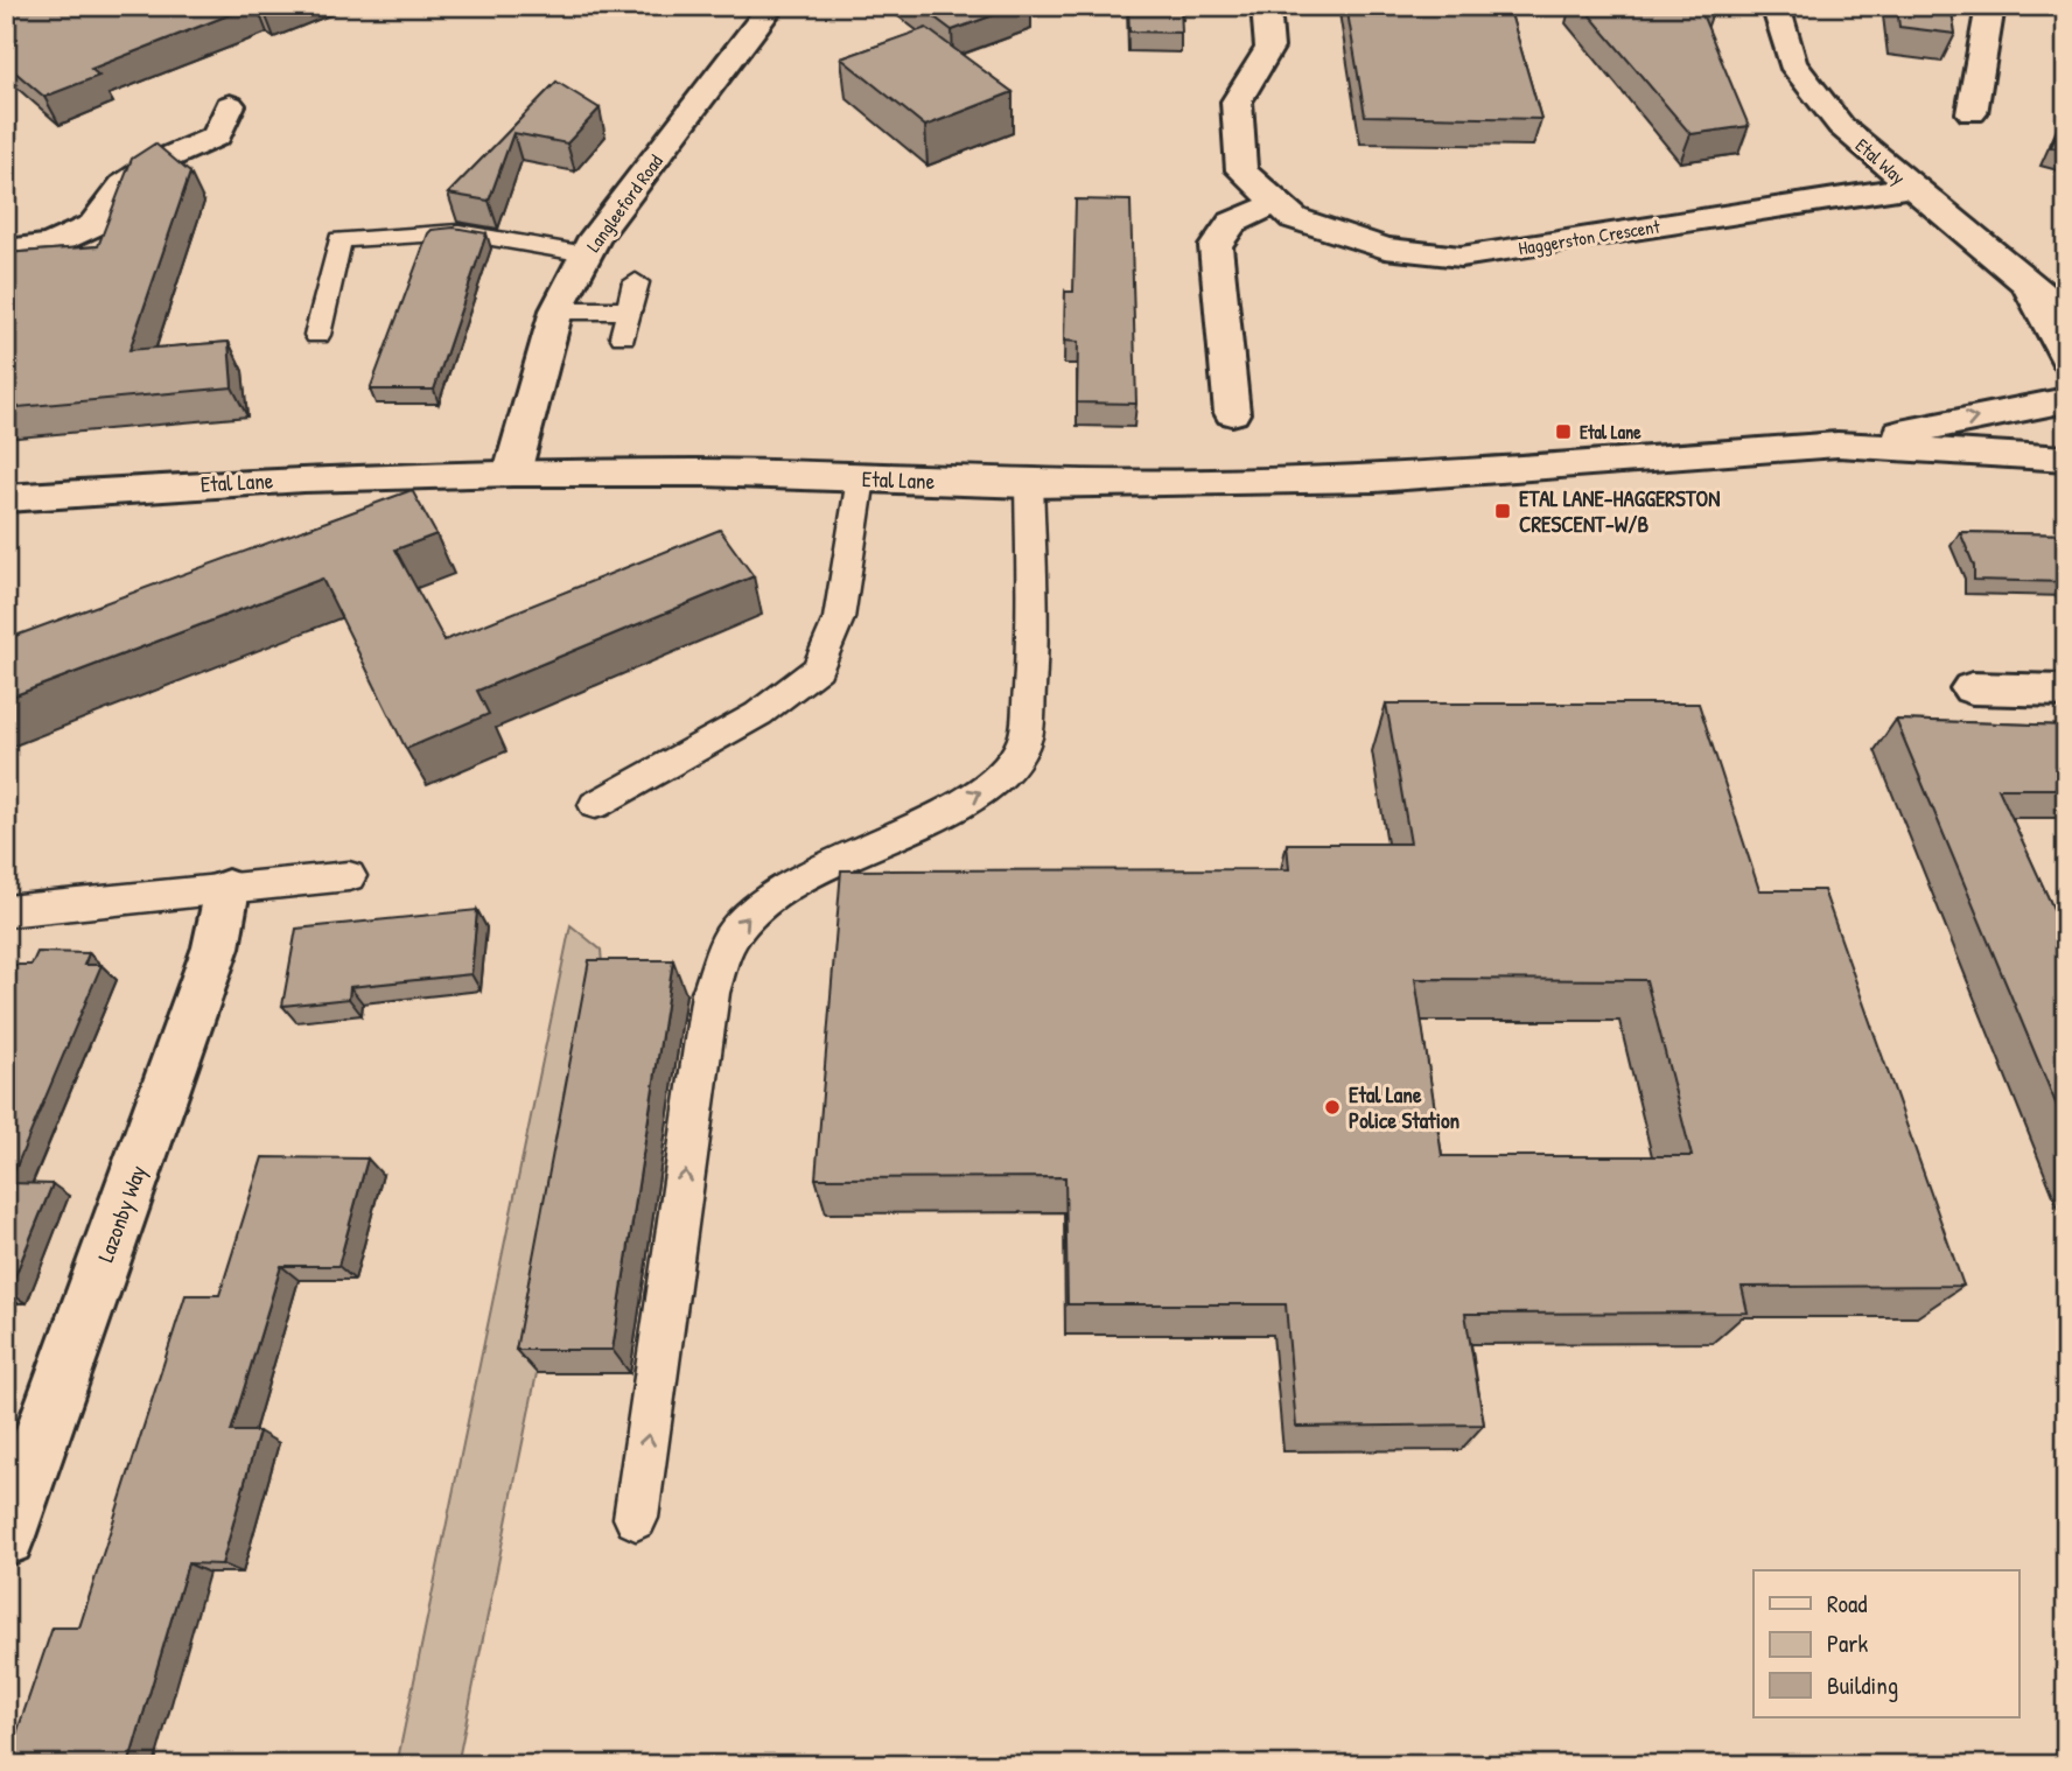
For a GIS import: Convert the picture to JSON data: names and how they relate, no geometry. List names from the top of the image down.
{
  "streets": {
    "street": [
      "Etal Way",
      "Langleeford Road",
      "Haggerston Crescent",
      "Etal Lane",
      "Lazonby Way"
    ]
  },
  "crossings": [
    ["Etal Way", "Haggerston Crescent"],
    ["Langleeford Road", "Etal Lane"]
  ],
  "places": {
    "transit": ["Etal Lane", "ETAL LANE-HAGGERSTON CRESCENT-W/B"],
    "other": ["Etal Lane Police Station"]
  },
  "legend": ["Road", "Park", "Building"]
}
